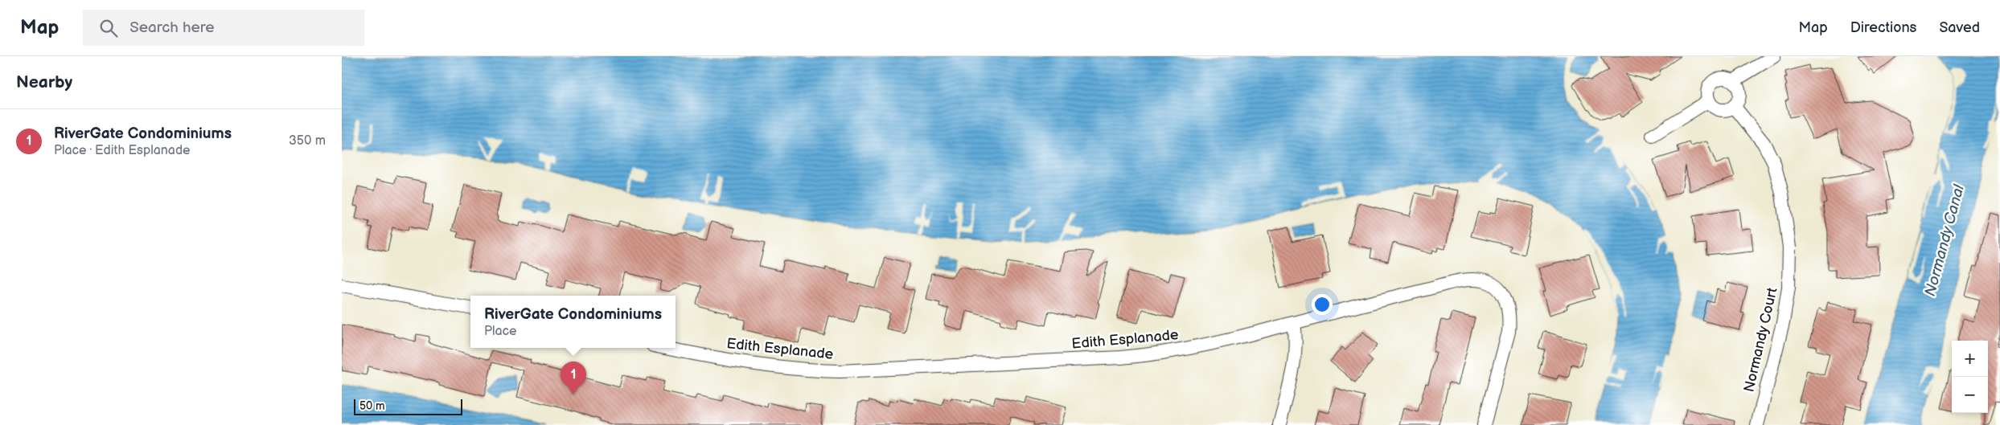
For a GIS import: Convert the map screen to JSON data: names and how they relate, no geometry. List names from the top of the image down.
{
  "streets": {
    "street": ["Edith Esplanade", "Normandy Court"]
  },
  "water": ["Normandy Canal"],
  "scale_bar": "50 m",
  "page": {
    "header": "Map",
    "search": "Search here",
    "nav": ["Map", "Directions", "Saved"],
    "heading": "Nearby",
    "list": [
      {
        "mark": "1",
        "name": "RiverGate Condominiums",
        "note": "Place · Edith Esplanade",
        "value": "350 m"
      }
    ],
    "popup": ["RiverGate Condominiums", "Place"],
    "map_buttons": ["+", "−"],
    "pins": "1",
    "scale": "50 m"
  }
}
